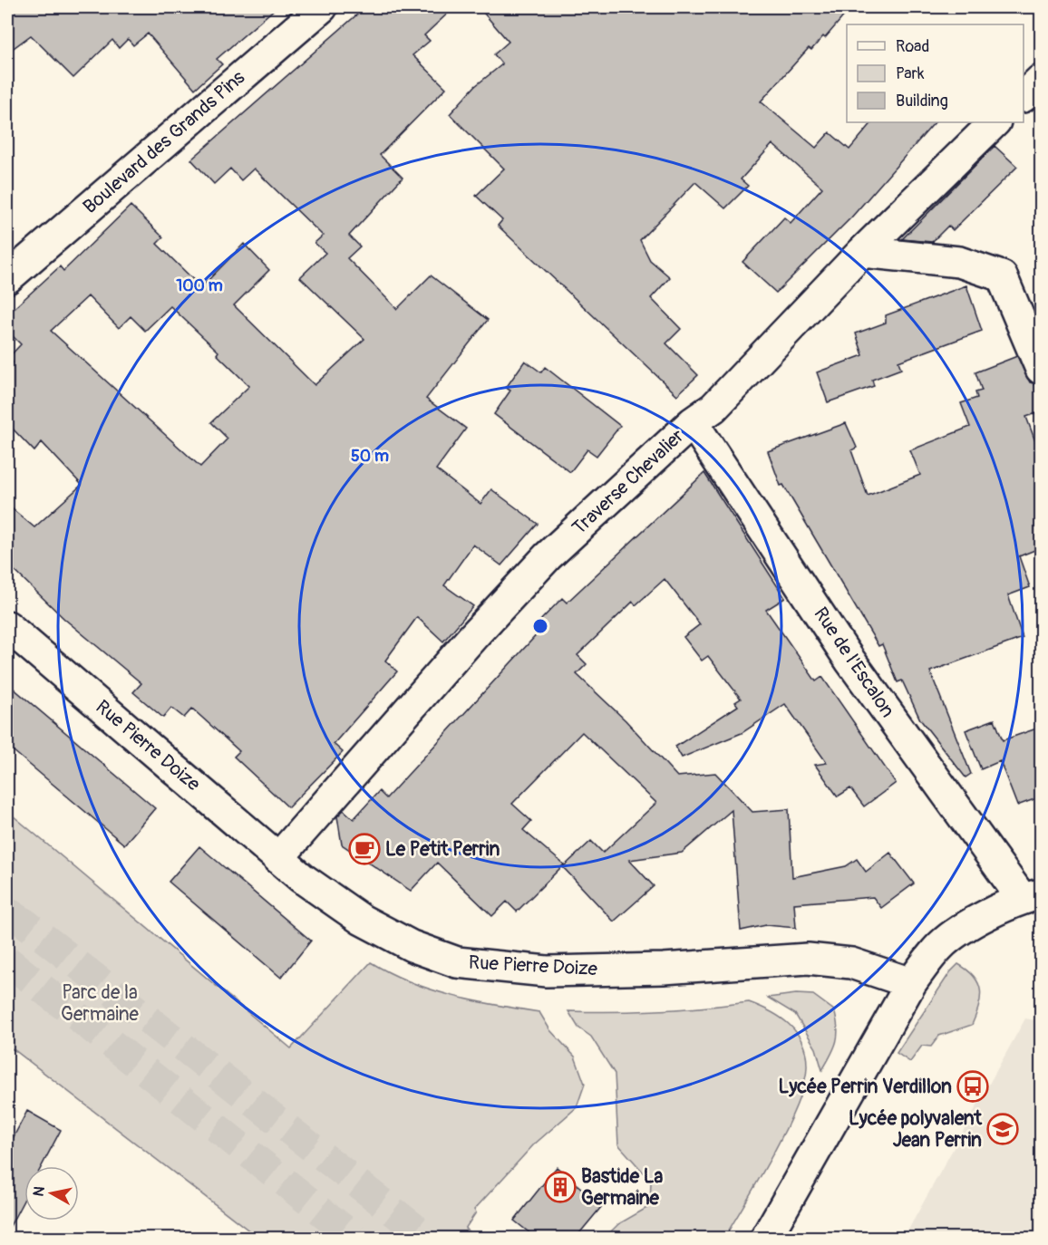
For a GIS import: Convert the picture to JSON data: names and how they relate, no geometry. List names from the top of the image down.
{
  "streets": {
    "street": [
      "Boulevard des Grands Pins",
      "Traverse Chevalier",
      "Rue de l'Escalon",
      "Rue Pierre Doize"
    ]
  },
  "crossings": [
    ["Traverse Chevalier", "Rue de l'Escalon"],
    ["Traverse Chevalier", "Rue Pierre Doize"]
  ],
  "parks": ["Parc de la Germaine"],
  "places": {
    "cafe": ["Le Petit Perrin"],
    "bus stop": ["Lycée Perrin Verdillon"],
    "school or university": ["Lycée polyvalent Jean Perrin"],
    "building": ["Bastide La Germaine"]
  },
  "legend": ["Road", "Park", "Building"],
  "north": "left",
  "rings": ["100 m", "50 m"]
}
